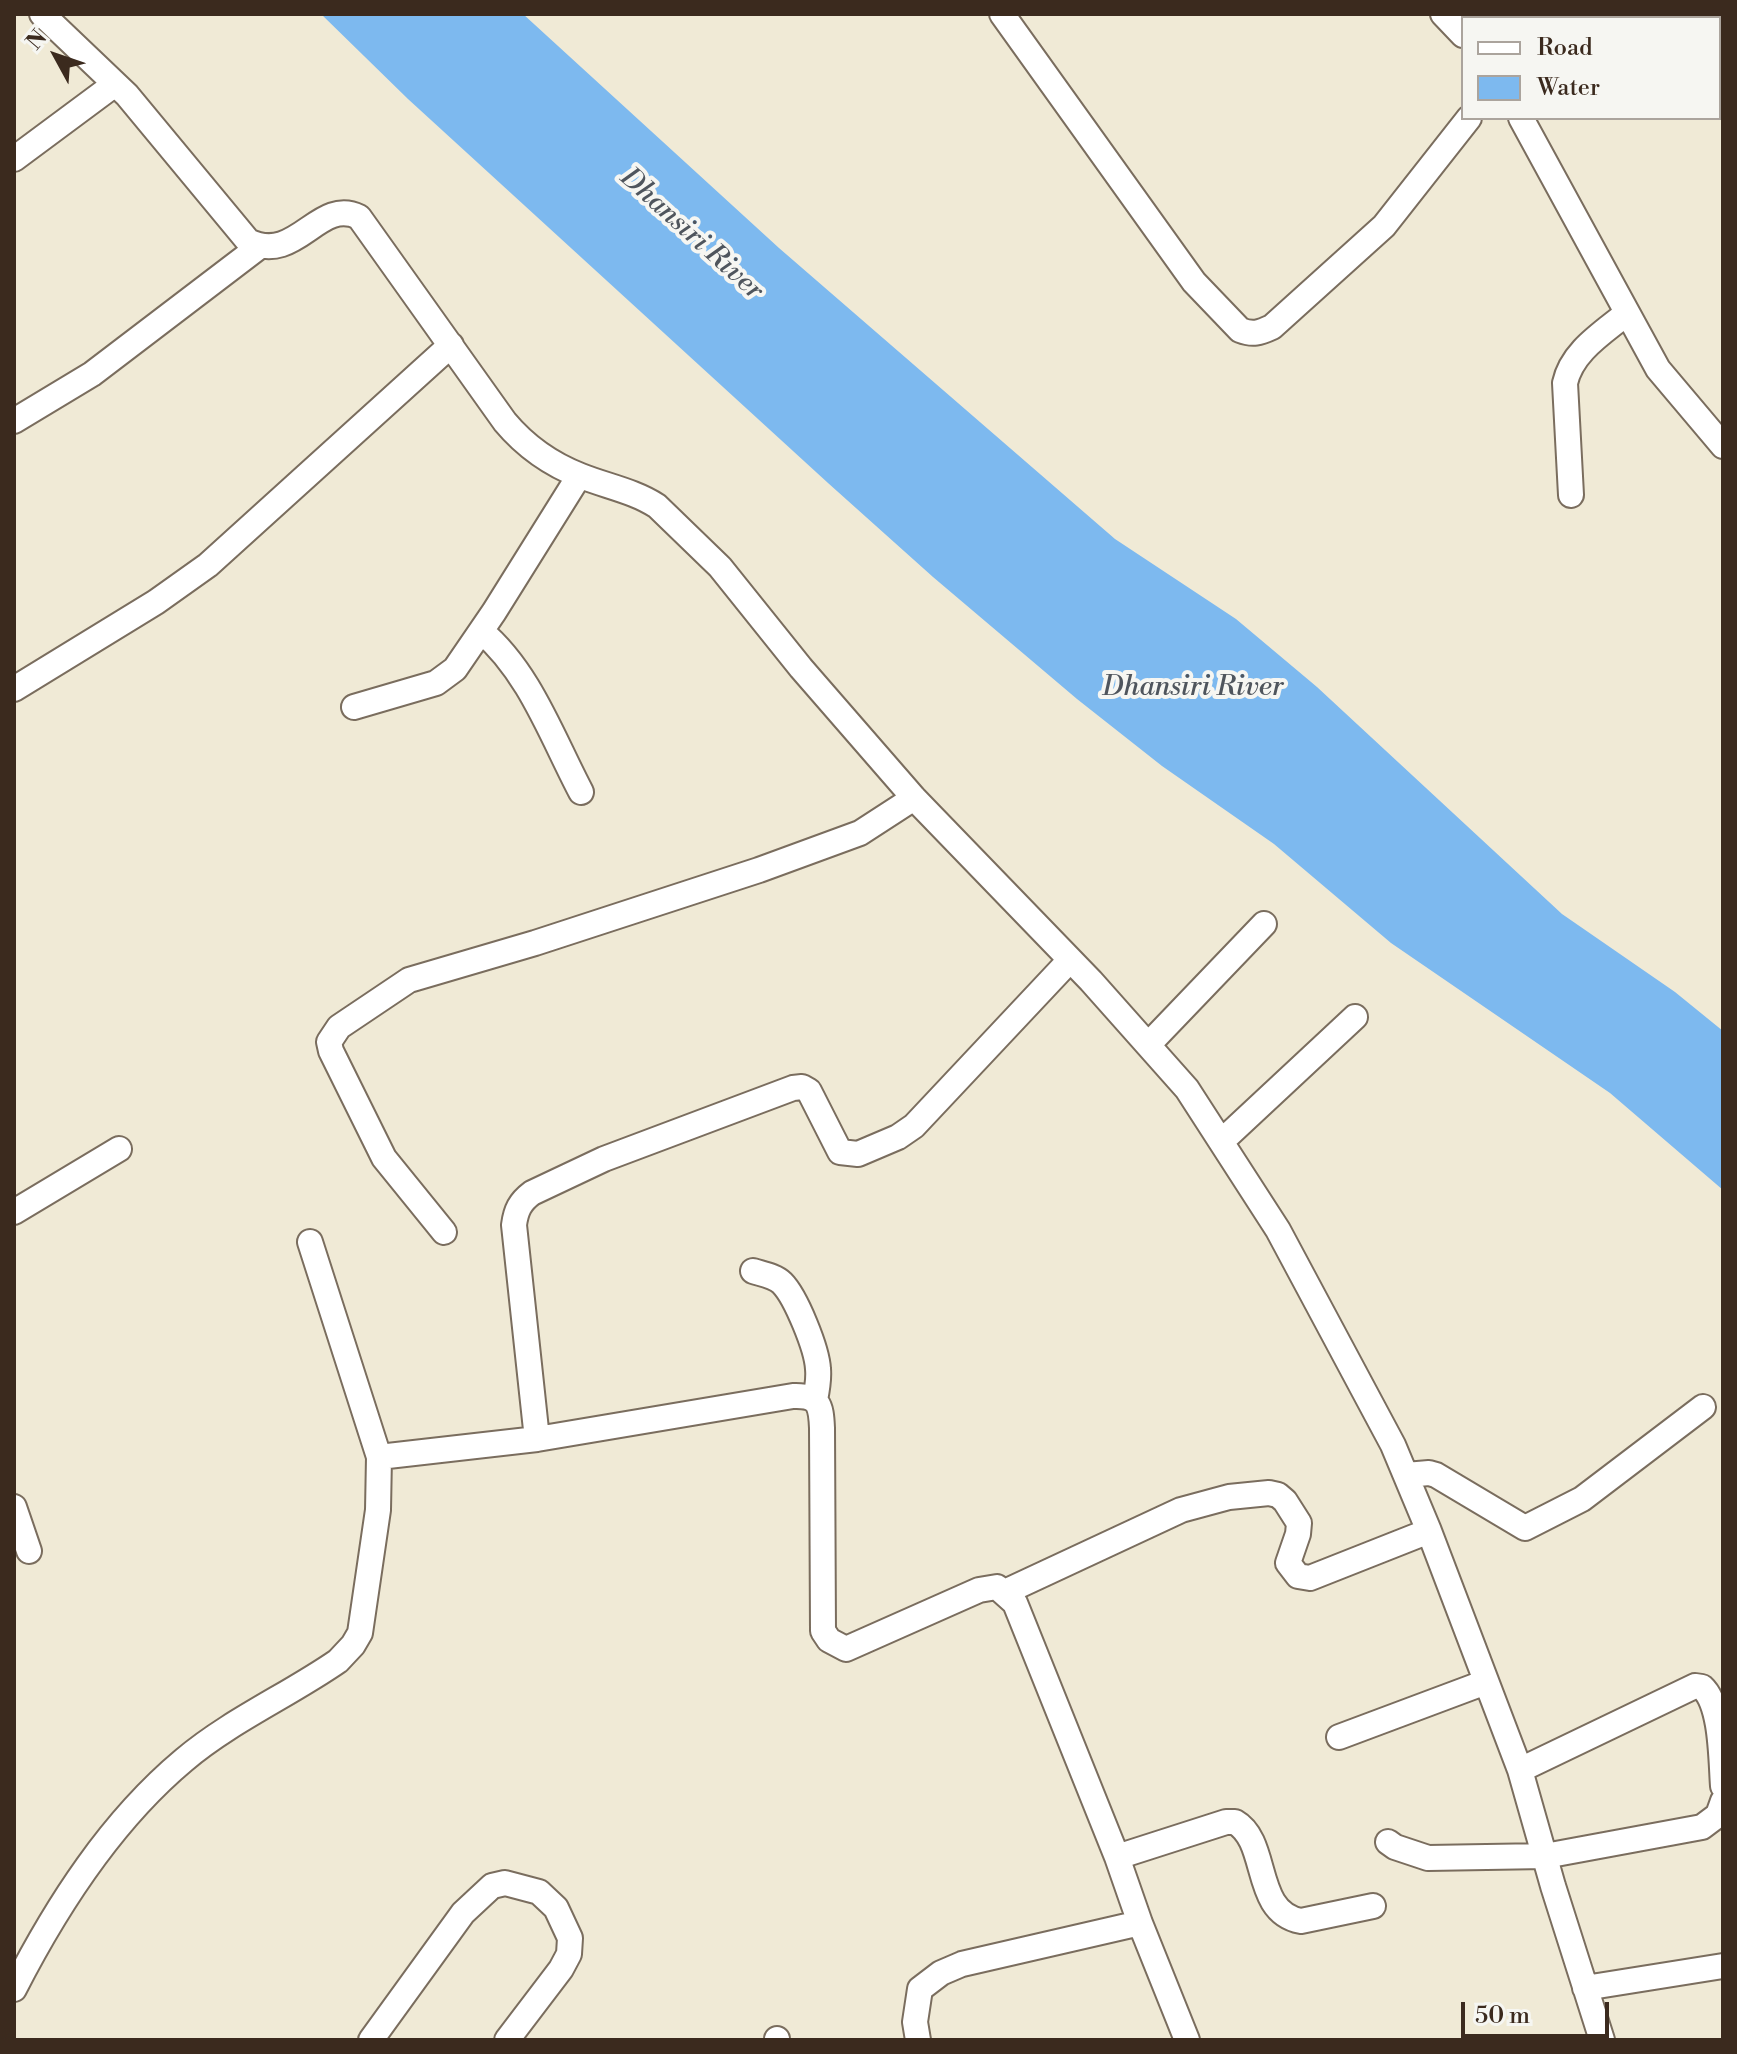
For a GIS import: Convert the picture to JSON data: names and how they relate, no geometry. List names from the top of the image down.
{
  "water": ["Dhansiri River"],
  "legend": ["Road", "Water"],
  "scale_bar": "50 m",
  "north": "top left"
}
